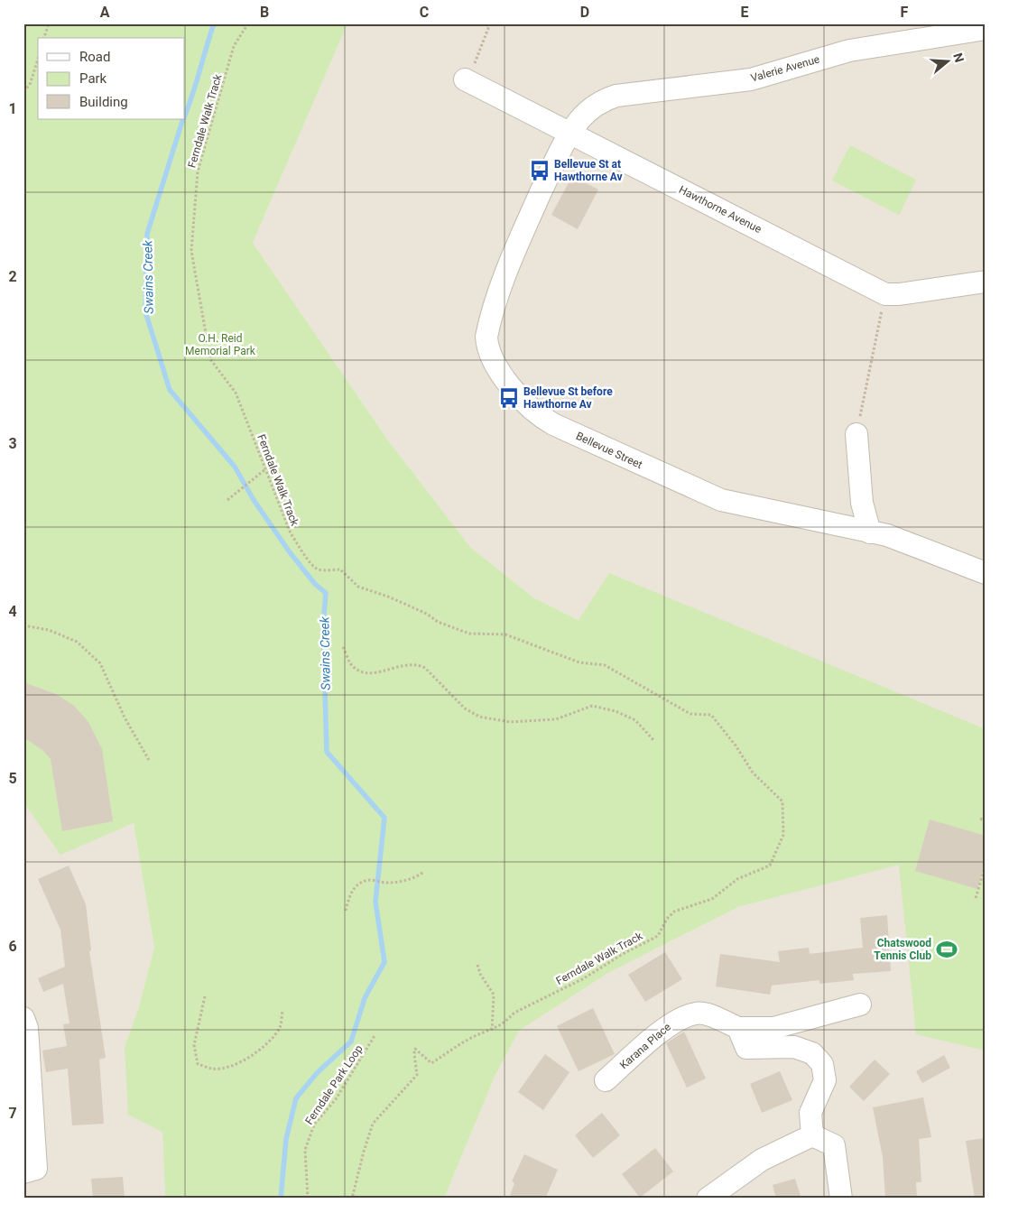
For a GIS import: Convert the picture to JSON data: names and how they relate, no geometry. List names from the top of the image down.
{
  "streets": {
    "street": [
      "Valerie Avenue",
      "Hawthorne Avenue",
      "Bellevue Street",
      "Karana Place"
    ],
    "path": ["Ferndale Walk Track", "Ferndale Park Loop"]
  },
  "crossings": [
    ["Valerie Avenue", "Hawthorne Avenue"],
    ["Valerie Avenue", "Bellevue Street"],
    ["Hawthorne Avenue", "Bellevue Street"]
  ],
  "water": ["Swains Creek"],
  "parks": ["O.H. Reid Memorial Park"],
  "places": {
    "bus stop": ["Bellevue St at Hawthorne Av", "Bellevue St before Hawthorne Av"],
    "sports": ["Chatswood Tennis Club"]
  },
  "legend": ["Road", "Park", "Building"],
  "north": "right",
  "grid": {
    "columns": [
      "A",
      "B",
      "C",
      "D",
      "E",
      "F"
    ],
    "rows": [
      "1",
      "2",
      "3",
      "4",
      "5",
      "6",
      "7"
    ]
  }
}
